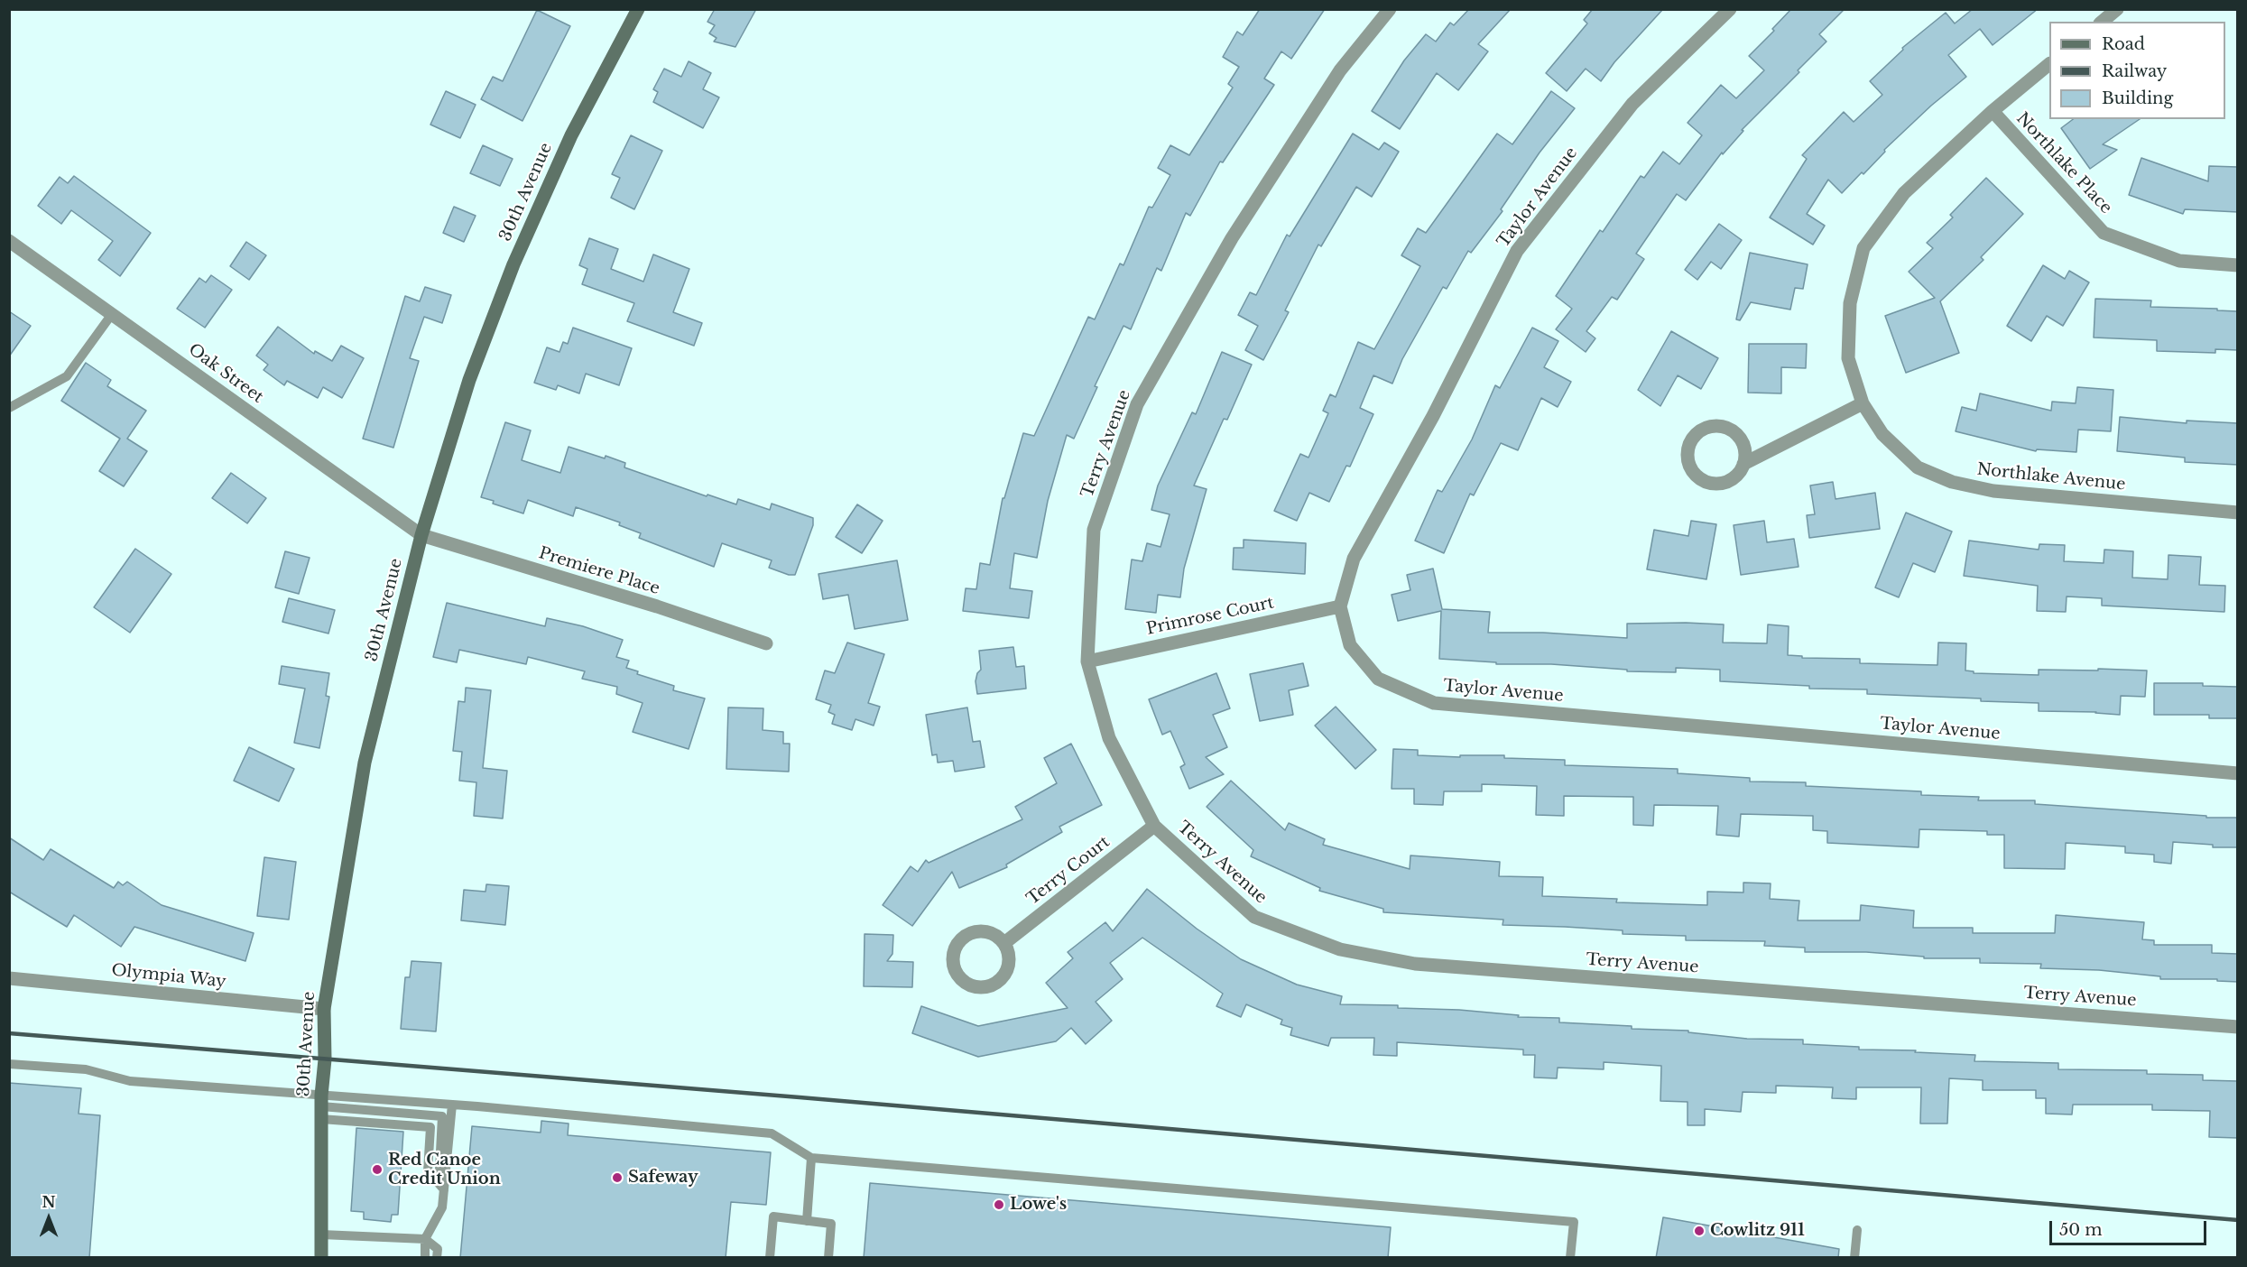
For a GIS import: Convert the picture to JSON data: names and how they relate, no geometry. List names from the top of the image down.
{
  "streets": {
    "street": [
      "Northlake Place",
      "30th Avenue",
      "Taylor Avenue",
      "Oak Street",
      "Terry Avenue",
      "Northlake Avenue",
      "Premiere Place",
      "Primrose Court",
      "Terry Court",
      "Olympia Way"
    ]
  },
  "crossings": [
    ["Northlake Place", "Northlake Avenue"],
    ["30th Avenue", "Oak Street"],
    ["30th Avenue", "Premiere Place"],
    ["30th Avenue", "Olympia Way"],
    ["Taylor Avenue", "Primrose Court"],
    ["Oak Street", "Premiere Place"],
    ["Terry Avenue", "Primrose Court"],
    ["Terry Avenue", "Terry Court"]
  ],
  "places": [
    "Red Canoe Credit Union",
    "Safeway",
    "Lowe's",
    "Cowlitz 911"
  ],
  "legend": ["Road", "Railway", "Building"],
  "scale_bar": "50 m",
  "north": "top"
}
